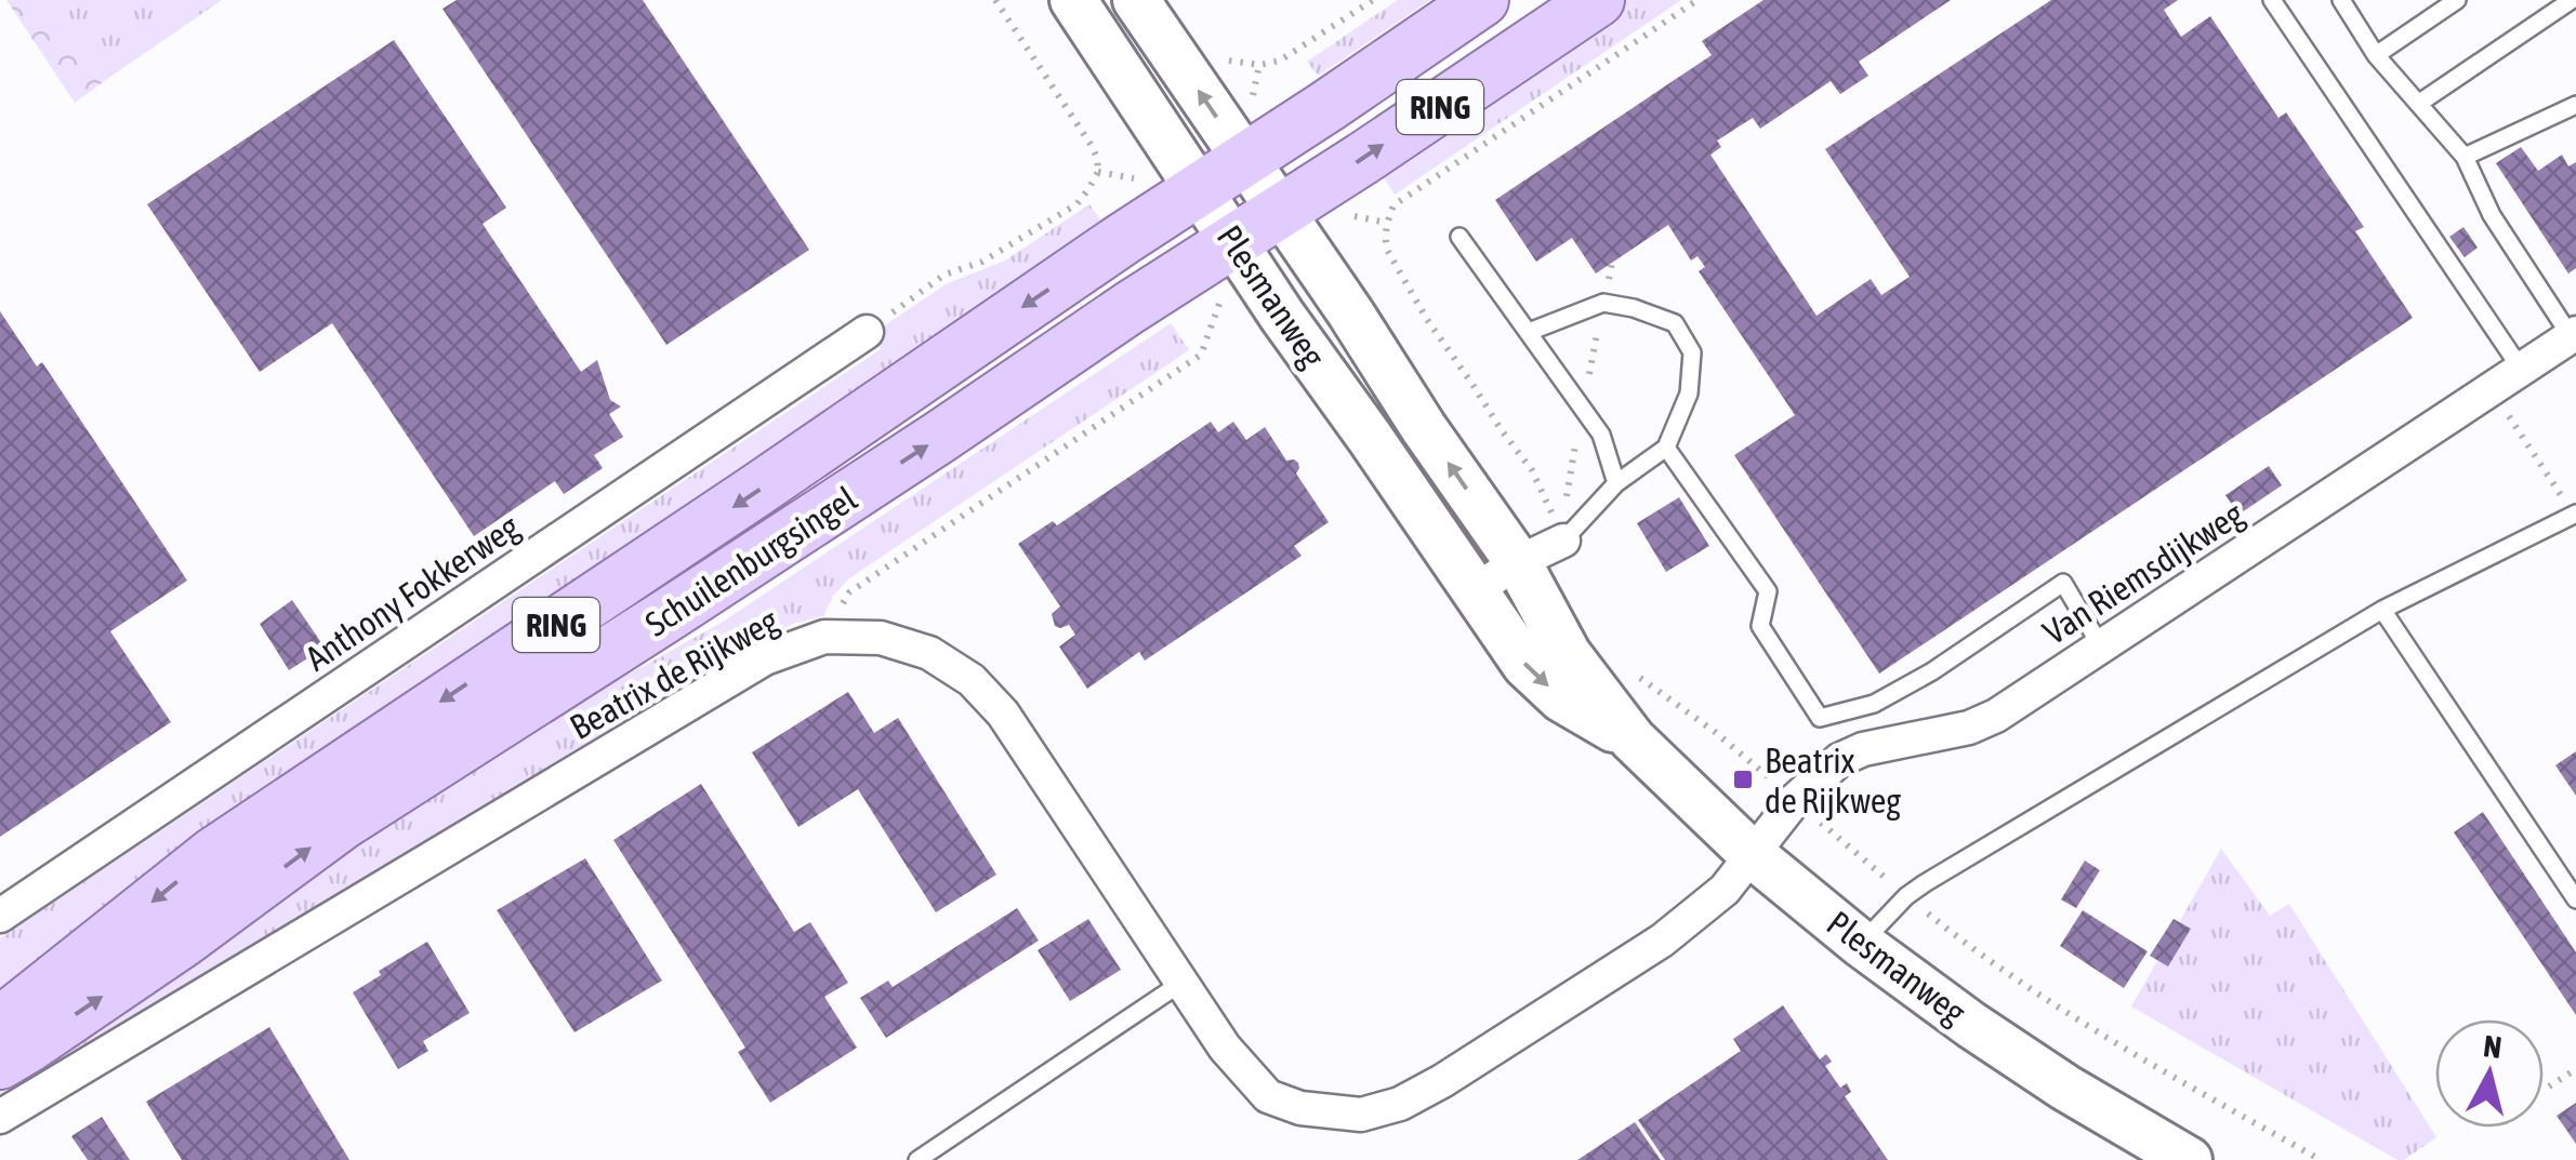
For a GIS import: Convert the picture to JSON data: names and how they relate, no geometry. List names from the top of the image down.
{
  "streets": {
    "main road": ["RING", "Plesmanweg", "Schuilenburgsingel"],
    "street": ["Van Riemsdijkweg", "Anthony Fokkerweg", "Beatrix de Rijkweg"]
  },
  "crossings": [
    ["RING", "Plesmanweg"],
    ["RING", "Schuilenburgsingel"],
    ["Plesmanweg", "Schuilenburgsingel"],
    ["Plesmanweg", "Van Riemsdijkweg"],
    ["Plesmanweg", "Beatrix de Rijkweg"],
    ["Van Riemsdijkweg", "Beatrix de Rijkweg"]
  ],
  "places": {
    "transit": ["Beatrix de Rijkweg"]
  },
  "north": "top"
}
